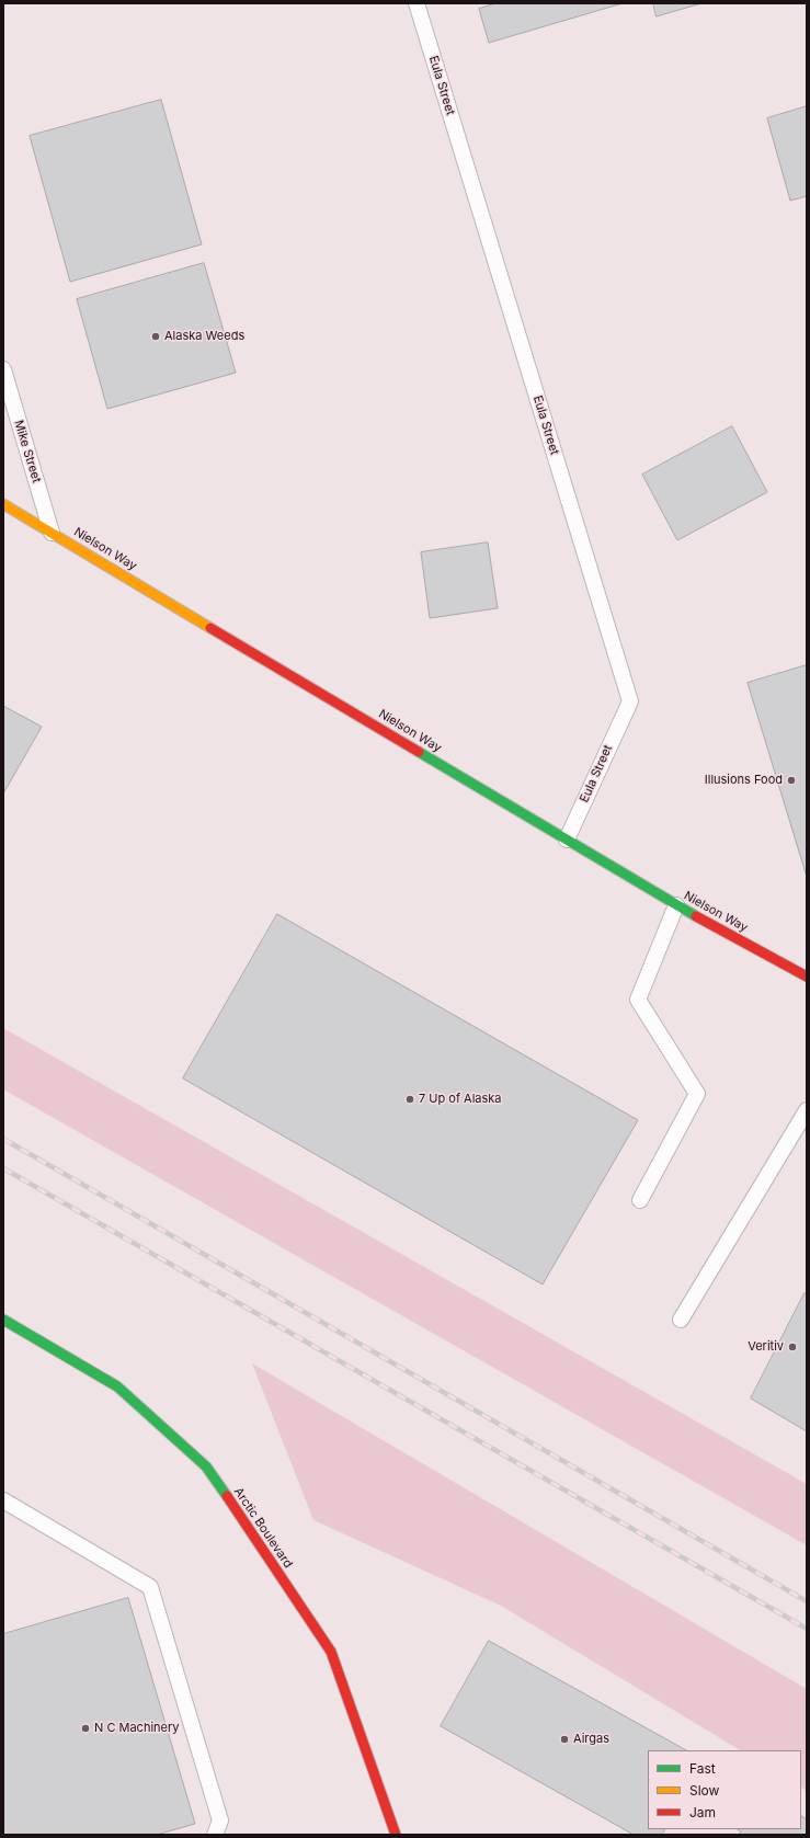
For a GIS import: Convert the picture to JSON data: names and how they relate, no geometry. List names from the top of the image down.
{
  "streets": {
    "street": ["Nielson Way", "Arctic Boulevard"],
    "lane": ["Eula Street", "Mike Street"]
  },
  "crossings": [
    ["Eula Street", "Nielson Way"],
    ["Mike Street", "Nielson Way"]
  ],
  "places": [
    "Alaska Weeds",
    "Illusions Food",
    "7 Up of Alaska",
    "Veritiv",
    "N C Machinery",
    "Airgas"
  ],
  "legend": ["Fast", "Slow", "Jam"]
}
